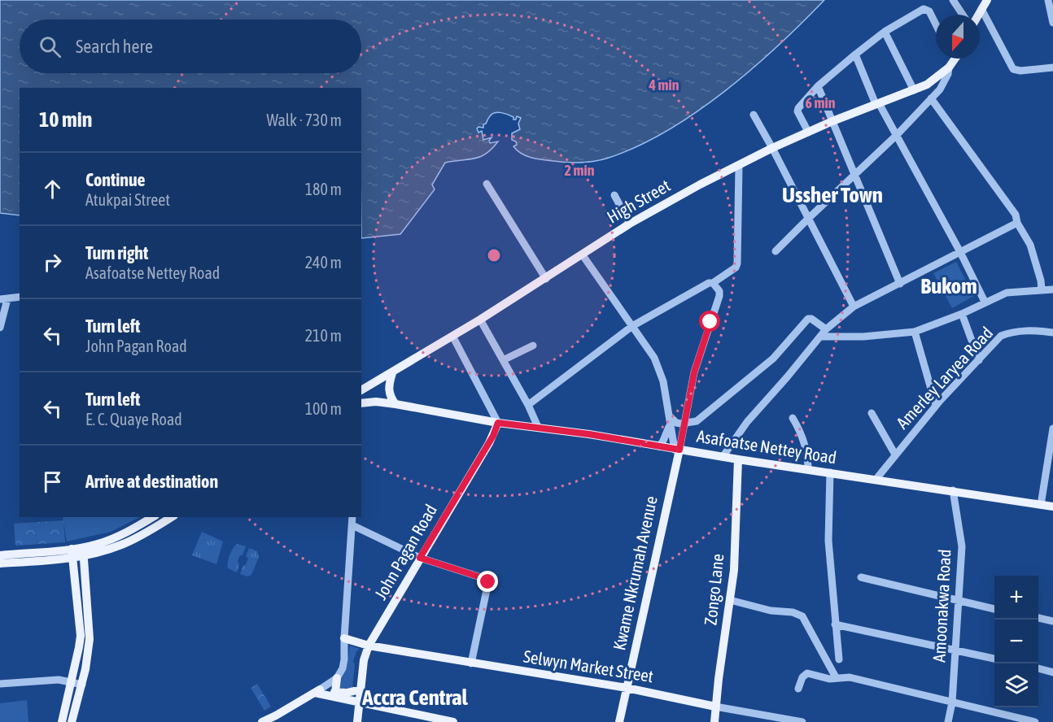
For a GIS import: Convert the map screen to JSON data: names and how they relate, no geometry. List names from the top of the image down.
{
  "streets": {
    "main road": [
      "High Street",
      "Asafoatse Nettey Road",
      "John Pagan Road",
      "Kwame Nkrumah Avenue",
      "Zongo Lane",
      "Selwyn Market Street"
    ],
    "street": ["Amerley Laryea Road", "Amoonakwa Road"]
  },
  "crossings": [
    ["Amerley Laryea Road", "Asafoatse Nettey Road"],
    ["Asafoatse Nettey Road", "John Pagan Road"],
    ["Asafoatse Nettey Road", "Kwame Nkrumah Avenue"],
    ["Asafoatse Nettey Road", "Zongo Lane"],
    ["Asafoatse Nettey Road", "Amoonakwa Road"],
    ["John Pagan Road", "Selwyn Market Street"],
    ["Kwame Nkrumah Avenue", "Selwyn Market Street"],
    ["Zongo Lane", "Selwyn Market Street"]
  ],
  "districts": ["Ussher Town", "Bukom", "Accra Central"],
  "north": "bottom",
  "page": {
    "search": "Search here",
    "heading": ["10 min", "Walk · 730 m"],
    "list": [
      ["Continue", "Atukpai Street", "180 m"],
      ["Turn right", "Asafoatse Nettey Road", "240 m"],
      ["Turn left", "John Pagan Road", "210 m"],
      ["Turn left", "E. C. Quaye Road", "100 m"],
      "Arrive at destination"
    ],
    "map_buttons": ["+", "−"]
  },
  "rings": ["4 min", "6 min", "2 min"]
}
